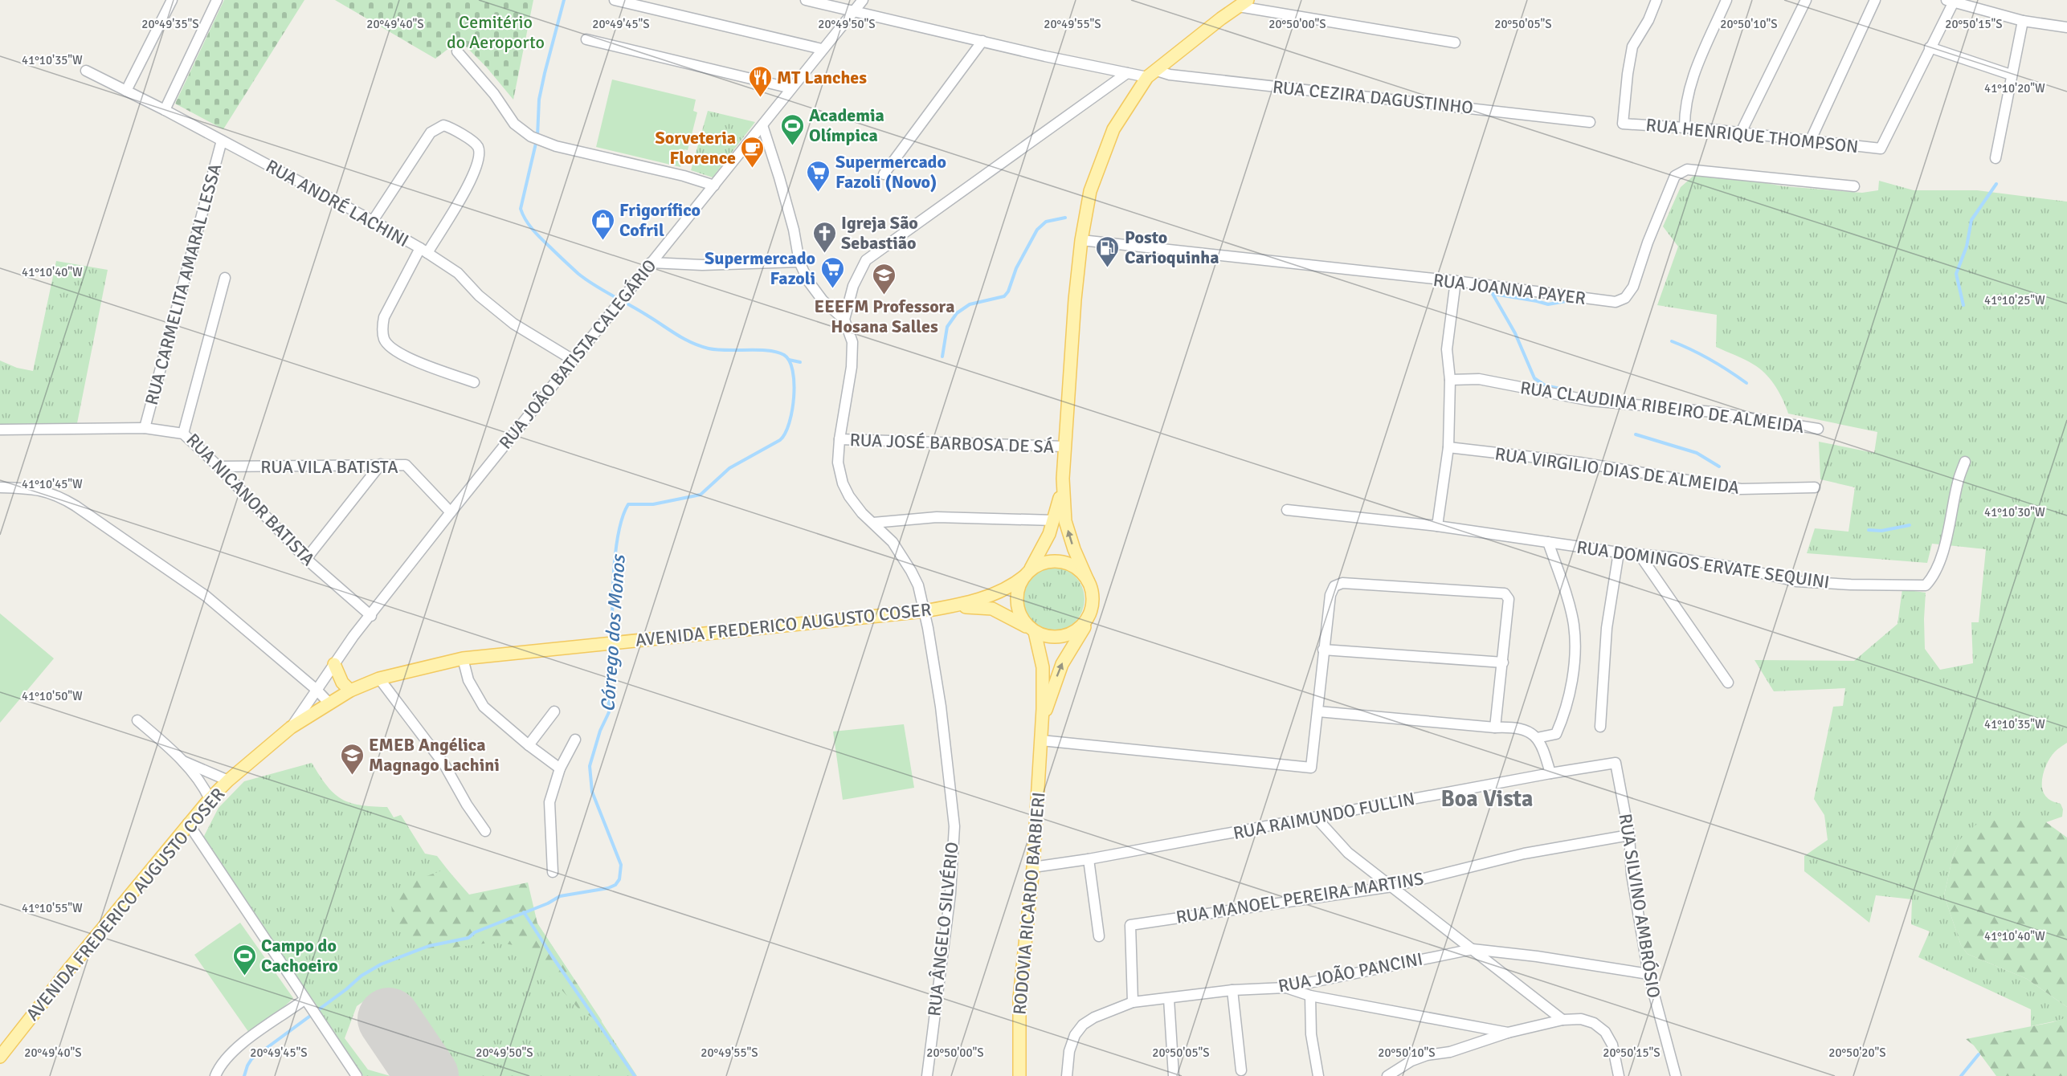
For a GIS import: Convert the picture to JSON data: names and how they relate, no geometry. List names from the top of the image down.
{
  "streets": {
    "main road": ["AVENIDA FREDERICO AUGUSTO COSER", "RODOVIA RICARDO BARBIERI"],
    "street": [
      "RUA CEZIRA DAGUSTINHO",
      "RUA HENRIQUE THOMPSON",
      "RUA ANDRÉ LACHINI",
      "RUA CARMELITA AMARAL LESSA",
      "RUA JOANNA PAYER",
      "RUA JOÃO BATISTA CALEGÁRIO",
      "RUA CLAUDINA RIBEIRO DE ALMEIDA",
      "RUA JOSÉ BARBOSA DE SÁ",
      "RUA VILA BATISTA",
      "RUA VIRGILIO DIAS DE ALMEIDA",
      "RUA NICANOR BATISTA",
      "RUA DOMINGOS ERVATE SEQUINI",
      "RUA RAIMUNDO FULLIN",
      "RUA MANOEL PEREIRA MARTINS",
      "RUA SILVINO AMBRÓSIO",
      "RUA ÂNGELO SILVÉRIO",
      "RUA JOÃO PANCINI"
    ]
  },
  "crossings": [
    ["RUA CEZIRA DAGUSTINHO", "RUA JOÃO BATISTA CALEGÁRIO"],
    ["RUA ANDRÉ LACHINI", "RUA CARMELITA AMARAL LESSA"],
    ["RUA ANDRÉ LACHINI", "RUA JOÃO BATISTA CALEGÁRIO"],
    ["RUA JOÃO BATISTA CALEGÁRIO", "RUA VILA BATISTA"],
    ["RUA JOÃO BATISTA CALEGÁRIO", "RUA NICANOR BATISTA"],
    ["RUA JOÃO BATISTA CALEGÁRIO", "AVENIDA FREDERICO AUGUSTO COSER"],
    ["RUA JOSÉ BARBOSA DE SÁ", "RUA ÂNGELO SILVÉRIO"],
    ["RUA VILA BATISTA", "RUA NICANOR BATISTA"],
    ["AVENIDA FREDERICO AUGUSTO COSER", "RUA ÂNGELO SILVÉRIO"],
    ["RUA RAIMUNDO FULLIN", "RODOVIA RICARDO BARBIERI"],
    ["RUA RAIMUNDO FULLIN", "RUA SILVINO AMBRÓSIO"],
    ["RUA MANOEL PEREIRA MARTINS", "RUA SILVINO AMBRÓSIO"],
    ["RUA MANOEL PEREIRA MARTINS", "RUA JOÃO PANCINI"],
    ["RUA SILVINO AMBRÓSIO", "RUA JOÃO PANCINI"]
  ],
  "districts": ["Boa Vista"],
  "water": ["Córrego dos Monos"],
  "parks": ["Cemitério do Aeroporto"],
  "places": {
    "restaurant": ["MT Lanches"],
    "sports": ["Academia Olímpica", "Campo do Cachoeiro"],
    "cafe": ["Sorveteria Florence"],
    "supermarket": ["Supermercado Fazoli (Novo)", "Supermercado Fazoli"],
    "shop": ["Frigorífico Cofril"],
    "church": ["Igreja São Sebastião"],
    "fuel station": ["Posto Carioquinha"],
    "school or university": ["EEEFM Professora Hosana Salles", "EMEB Angélica Magnago Lachini"]
  },
  "coordinates": [
    "20°49'35\"S",
    "20°49'40\"S",
    "20°49'45\"S",
    "20°49'50\"S",
    "20°49'55\"S",
    "20°50'00\"S",
    "20°50'05\"S",
    "20°50'10\"S",
    "20°50'15\"S",
    "41°10'35\"W",
    "41°10'20\"W",
    "41°10'40\"W",
    "41°10'25\"W",
    "41°10'45\"W",
    "41°10'30\"W",
    "41°10'50\"W",
    "41°10'55\"W",
    "20°50'20\"S"
  ]
}
